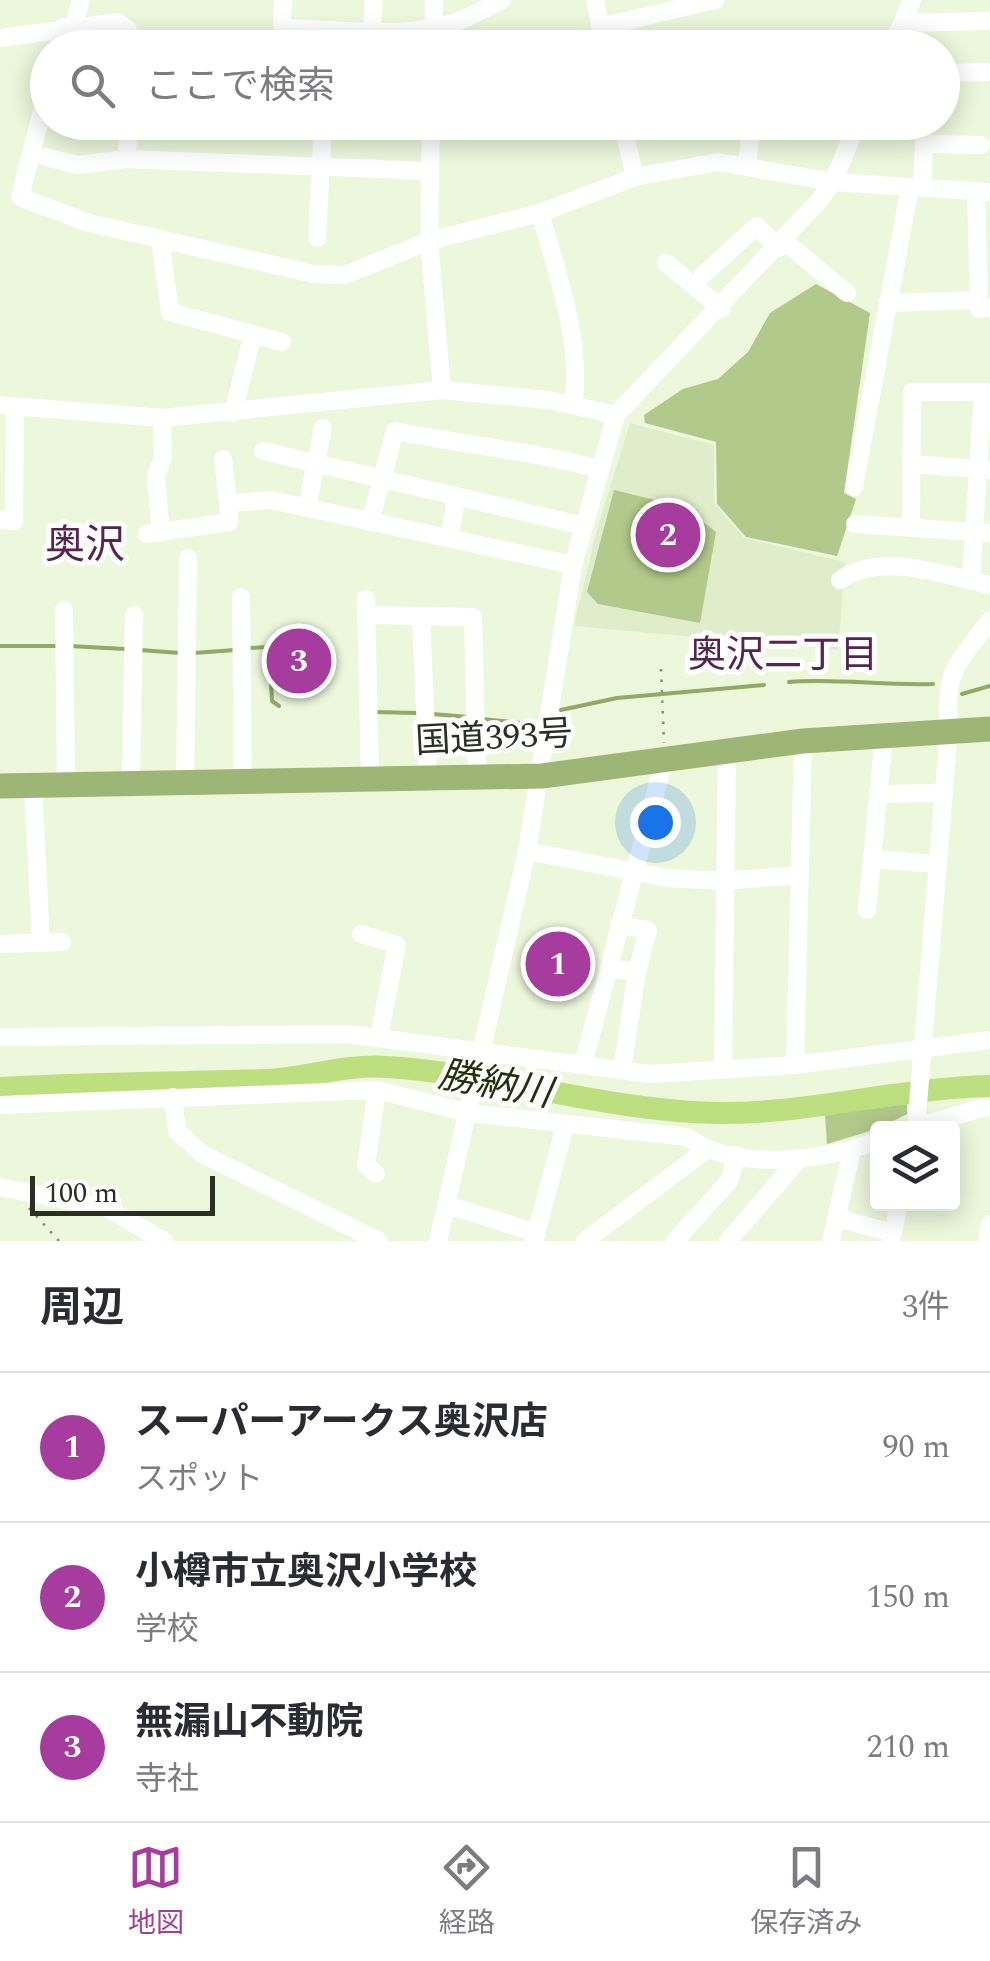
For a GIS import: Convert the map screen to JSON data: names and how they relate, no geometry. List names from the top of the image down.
{
  "streets": {
    "highway": ["国道393号"]
  },
  "districts": ["奥沢", "奥沢二丁目"],
  "water": ["勝納川"],
  "scale_bar": "100 m",
  "page": {
    "search": "ここで検索",
    "pins": ["2", "3", "1"],
    "scale": "100 m",
    "heading": ["周辺", "3件"],
    "list": [
      {
        "mark": "1",
        "name": "スーパーアークス奥沢店",
        "note": "スポット",
        "value": "90 m"
      },
      {
        "mark": "2",
        "name": "小樽市立奥沢小学校",
        "note": "学校",
        "value": "150 m"
      },
      {
        "mark": "3",
        "name": "無漏山不動院",
        "note": "寺社",
        "value": "210 m"
      }
    ],
    "nav": ["地図", "経路", "保存済み"]
  }
}
